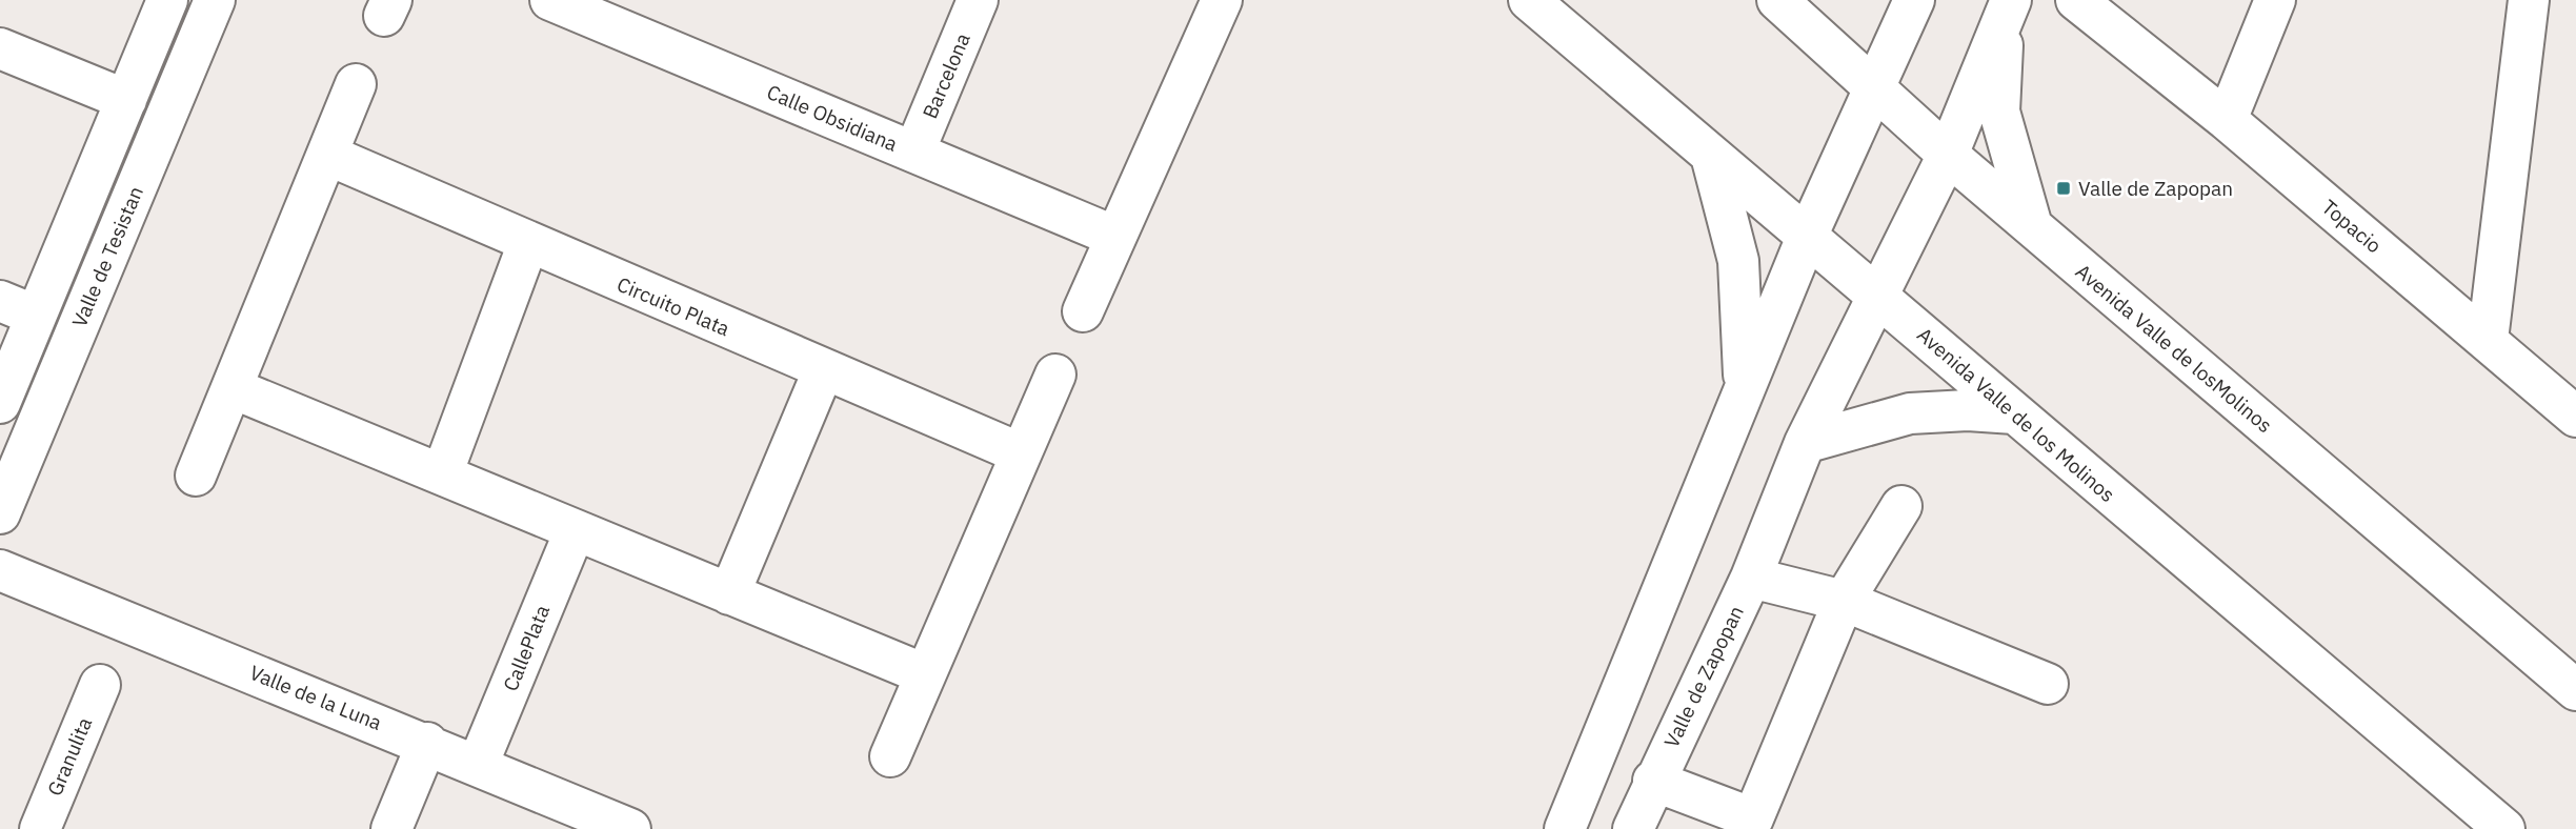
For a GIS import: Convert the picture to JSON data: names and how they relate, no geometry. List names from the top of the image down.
{
  "streets": {
    "street": [
      "Barcelona",
      "Calle Obsidiana",
      "Topacio",
      "Valle de Tesistan",
      "Circuito Plata",
      "Avenida Valle de losMolinos",
      "Avenida Valle de los Molinos",
      "CallePlata",
      "Valle de Zapopan",
      "Valle de la Luna",
      "Granulita"
    ]
  },
  "crossings": [
    ["Barcelona", "Calle Obsidiana"],
    ["Avenida Valle de losMolinos", "Valle de Zapopan"],
    ["Avenida Valle de los Molinos", "Valle de Zapopan"],
    ["CallePlata", "Valle de la Luna"]
  ],
  "places": {
    "transit": ["Valle de Zapopan"]
  }
}
